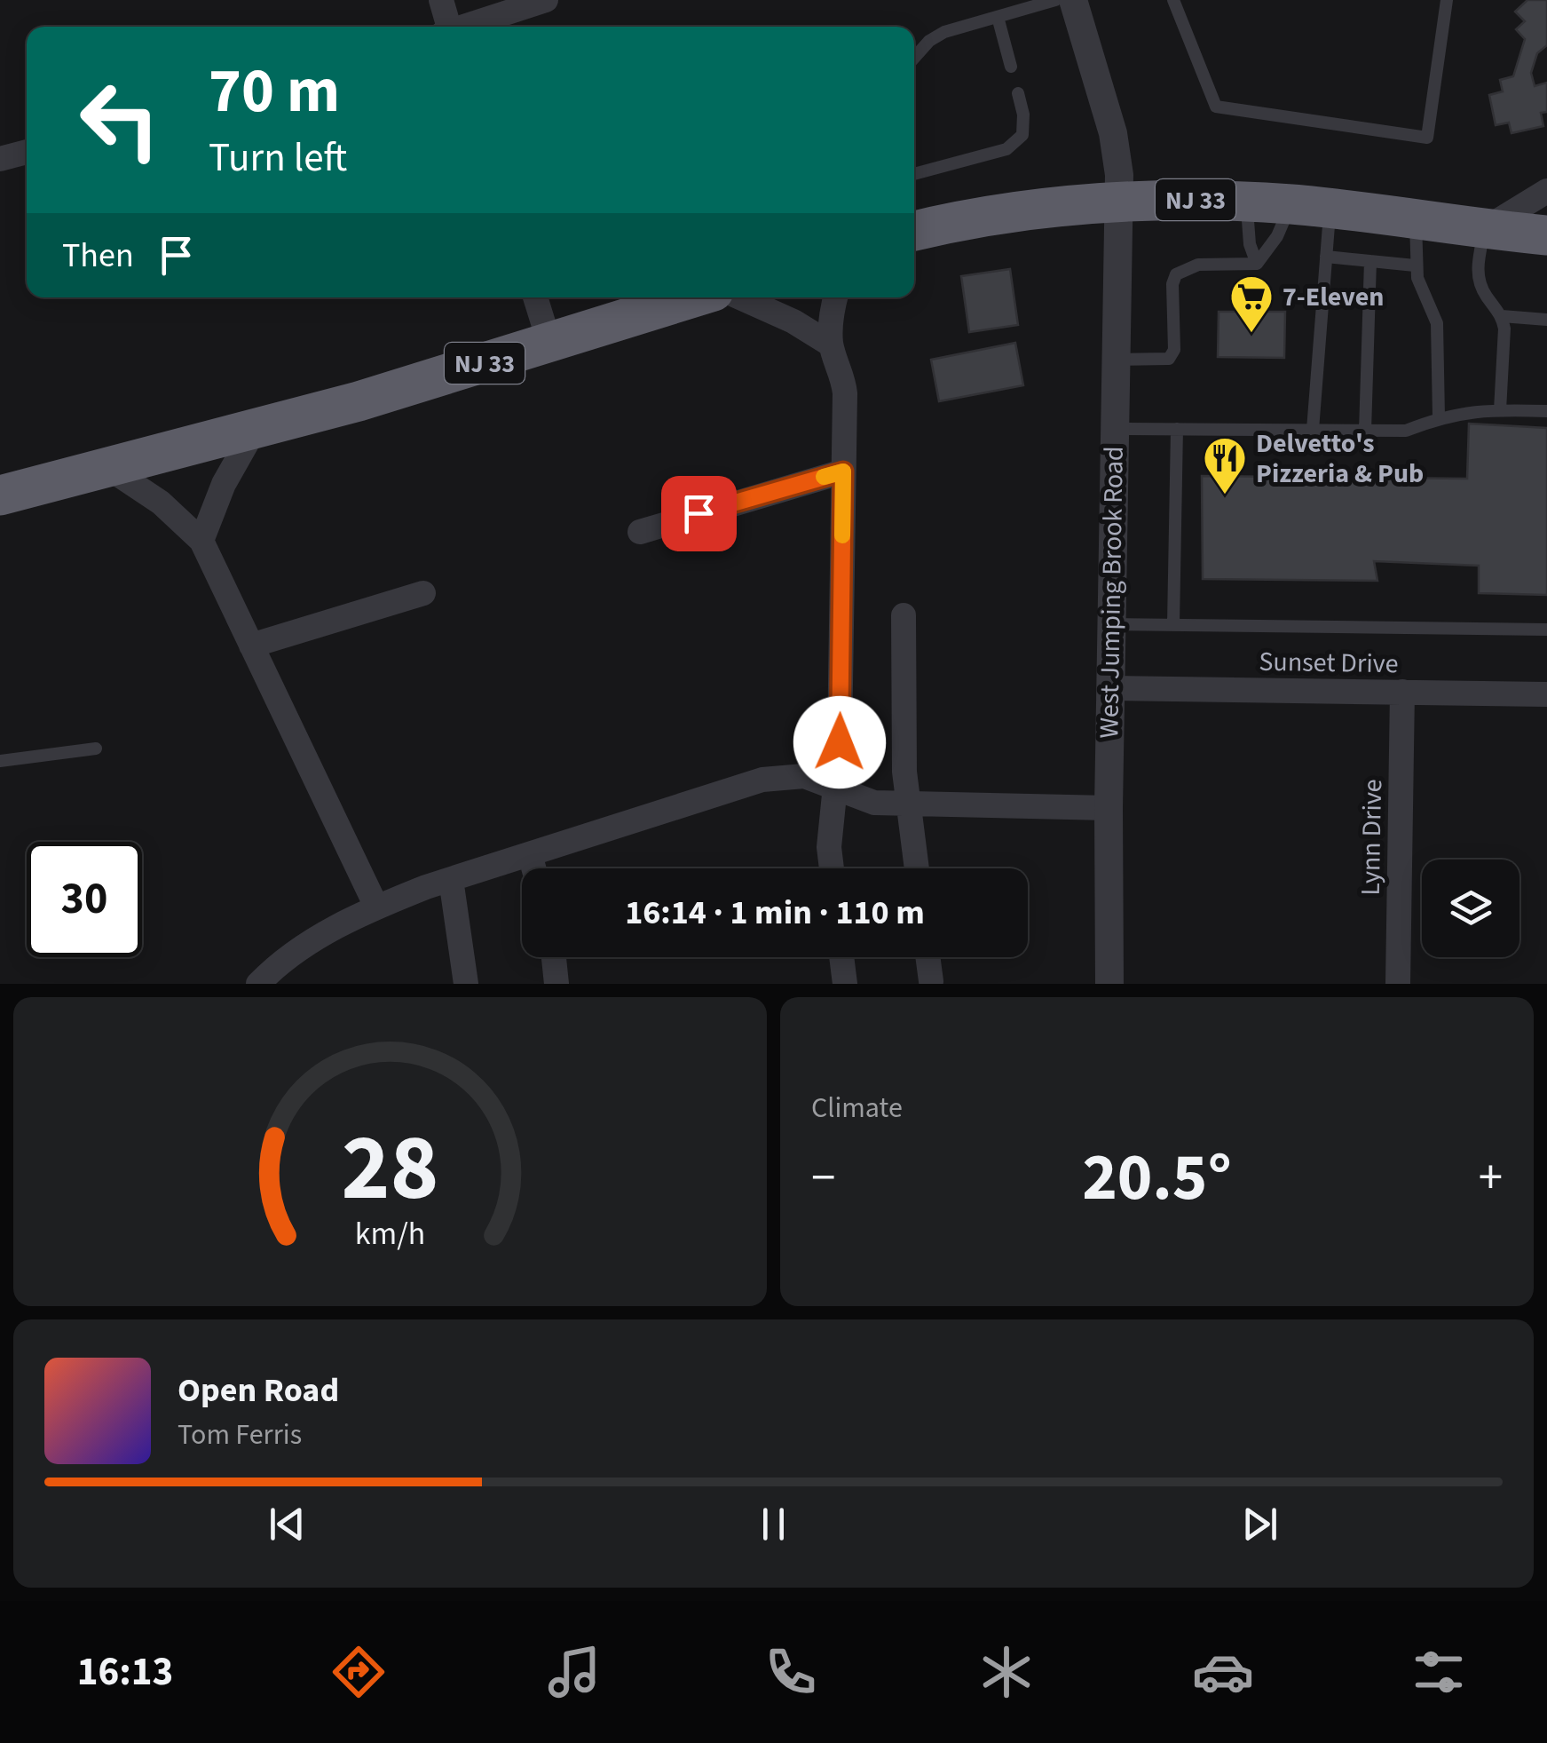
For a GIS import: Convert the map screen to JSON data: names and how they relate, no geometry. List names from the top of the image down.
{
  "streets": {
    "highway": ["NJ 33"],
    "street": ["West Jumping Brook Road", "Sunset Drive", "Lynn Drive"]
  },
  "crossings": [
    ["NJ 33", "West Jumping Brook Road"],
    ["West Jumping Brook Road", "Sunset Drive"],
    ["Sunset Drive", "Lynn Drive"]
  ],
  "places": {
    "supermarket": ["7-Eleven"],
    "restaurant": ["Delvetto's Pizzeria & Pub"]
  },
  "page": {
    "turn": ["70 m", "Turn left"],
    "then": "Then",
    "limit": "30",
    "trip": "16:14 · 1 min · 110 m",
    "tile": "Climate",
    "heat": ["−", "20.5°", "+"],
    "song": ["Open Road", "Tom Ferris"],
    "tabs": "16:13",
    "gauge": ["28", "km/h"]
  }
}
